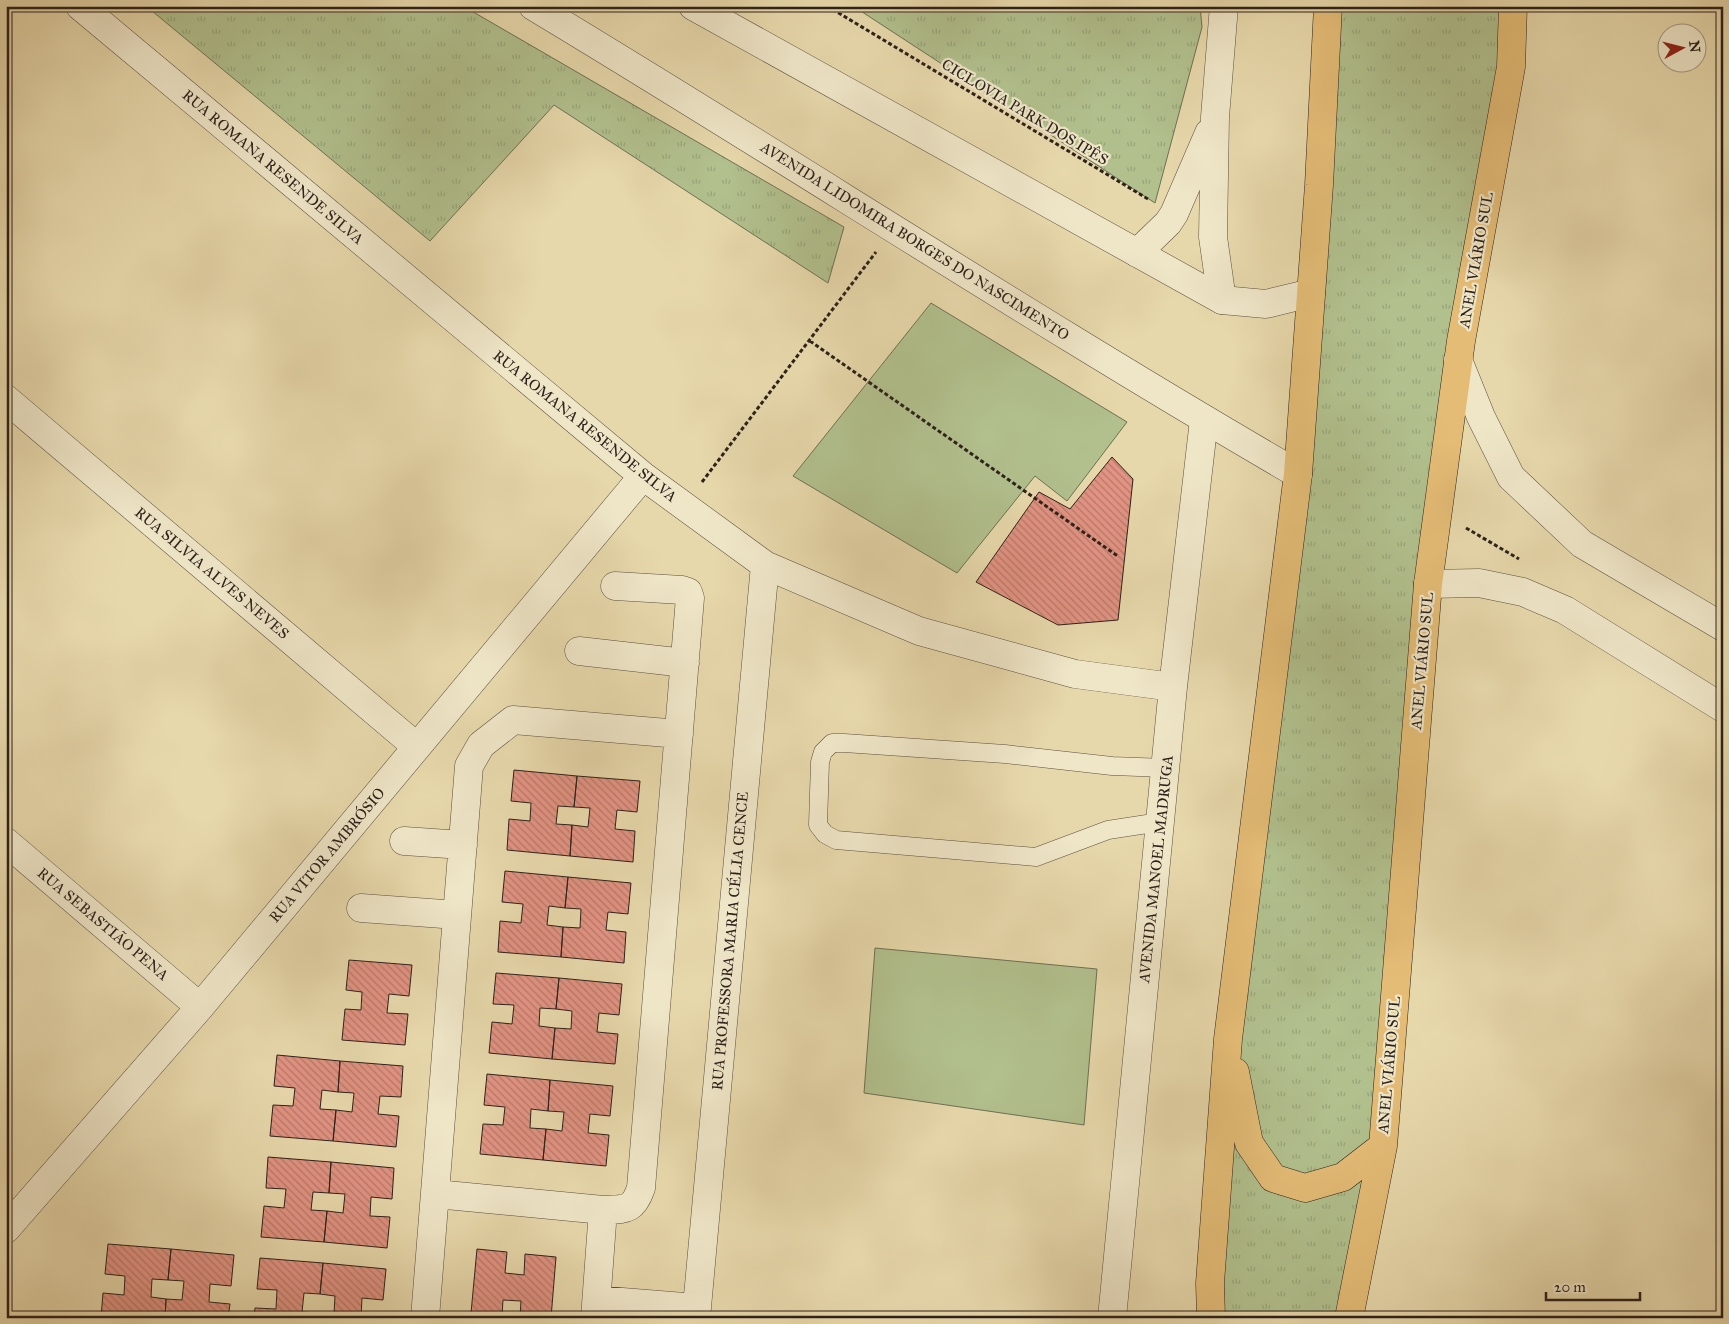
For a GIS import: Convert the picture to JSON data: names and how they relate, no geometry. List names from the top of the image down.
{
  "streets": {
    "main road": ["ANEL VIÁRIO SUL"],
    "street": [
      "RUA ROMANA RESENDE SILVA",
      "AVENIDA LIDOMIRA BORGES DO NASCIMENTO",
      "RUA SILVIA ALVES NEVES",
      "RUA VITOR AMBRÓSIO",
      "AVENIDA MANOEL MADRUGA",
      "RUA SEBASTIÃO PENA",
      "RUA PROFESSORA MARIA CÉLIA CENCE"
    ],
    "path": ["CICLOVIA PARK DOS IPÊS"]
  },
  "crossings": [
    ["RUA ROMANA RESENDE SILVA", "RUA VITOR AMBRÓSIO"],
    ["RUA ROMANA RESENDE SILVA", "AVENIDA MANOEL MADRUGA"],
    ["RUA ROMANA RESENDE SILVA", "RUA PROFESSORA MARIA CÉLIA CENCE"],
    ["AVENIDA LIDOMIRA BORGES DO NASCIMENTO", "AVENIDA MANOEL MADRUGA"],
    ["RUA SILVIA ALVES NEVES", "RUA VITOR AMBRÓSIO"],
    ["RUA VITOR AMBRÓSIO", "RUA SEBASTIÃO PENA"]
  ],
  "scale_bar": "20 m",
  "north": "right"
}
